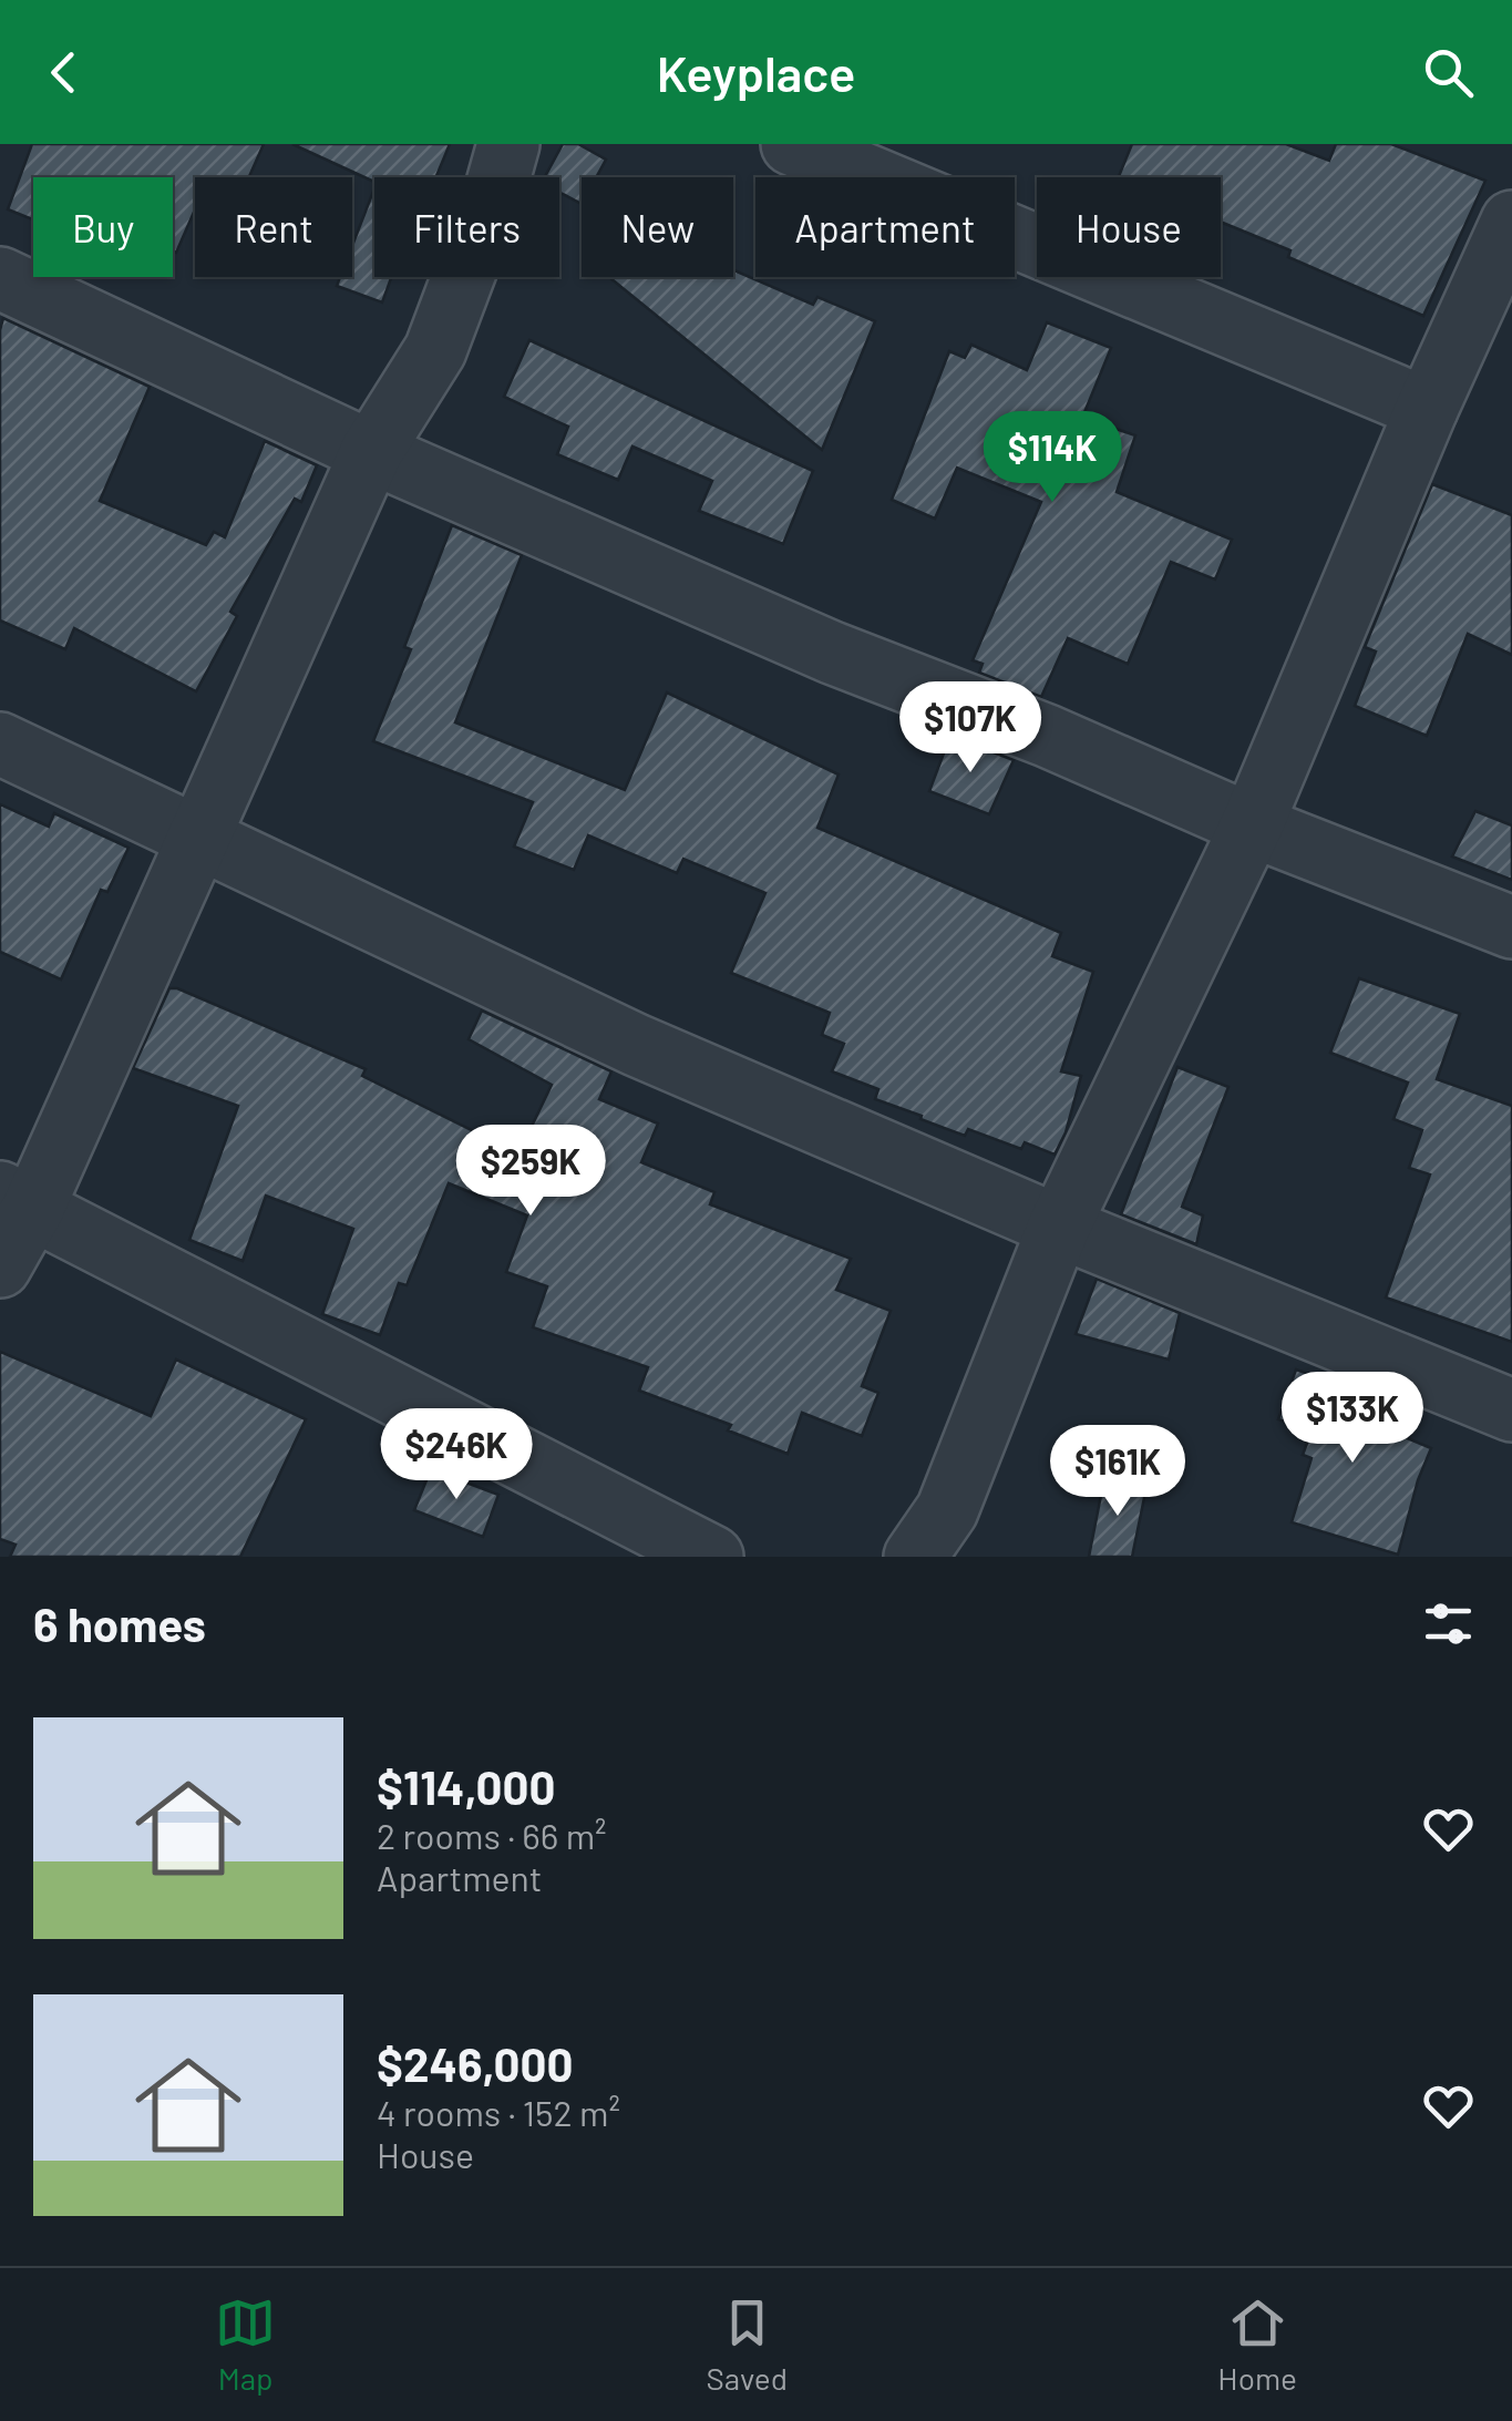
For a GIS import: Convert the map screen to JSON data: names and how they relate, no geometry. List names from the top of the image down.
{
  "page": {
    "header": "Keyplace",
    "chip": [
      "Buy",
      "Rent",
      "Filters",
      "New",
      "Apartment",
      "House"
    ],
    "price": [
      "$114K",
      "$107K",
      "$259K",
      "$133K",
      "$246K",
      "$161K"
    ],
    "heading": "6 homes",
    "list": [
      {
        "name": "$114,000",
        "note": "2 rooms · 66 m² · Apartment"
      },
      {
        "name": "$246,000",
        "note": "4 rooms · 152 m² · House"
      }
    ],
    "tabs": ["Map", "Saved", "Home"]
  }
}
